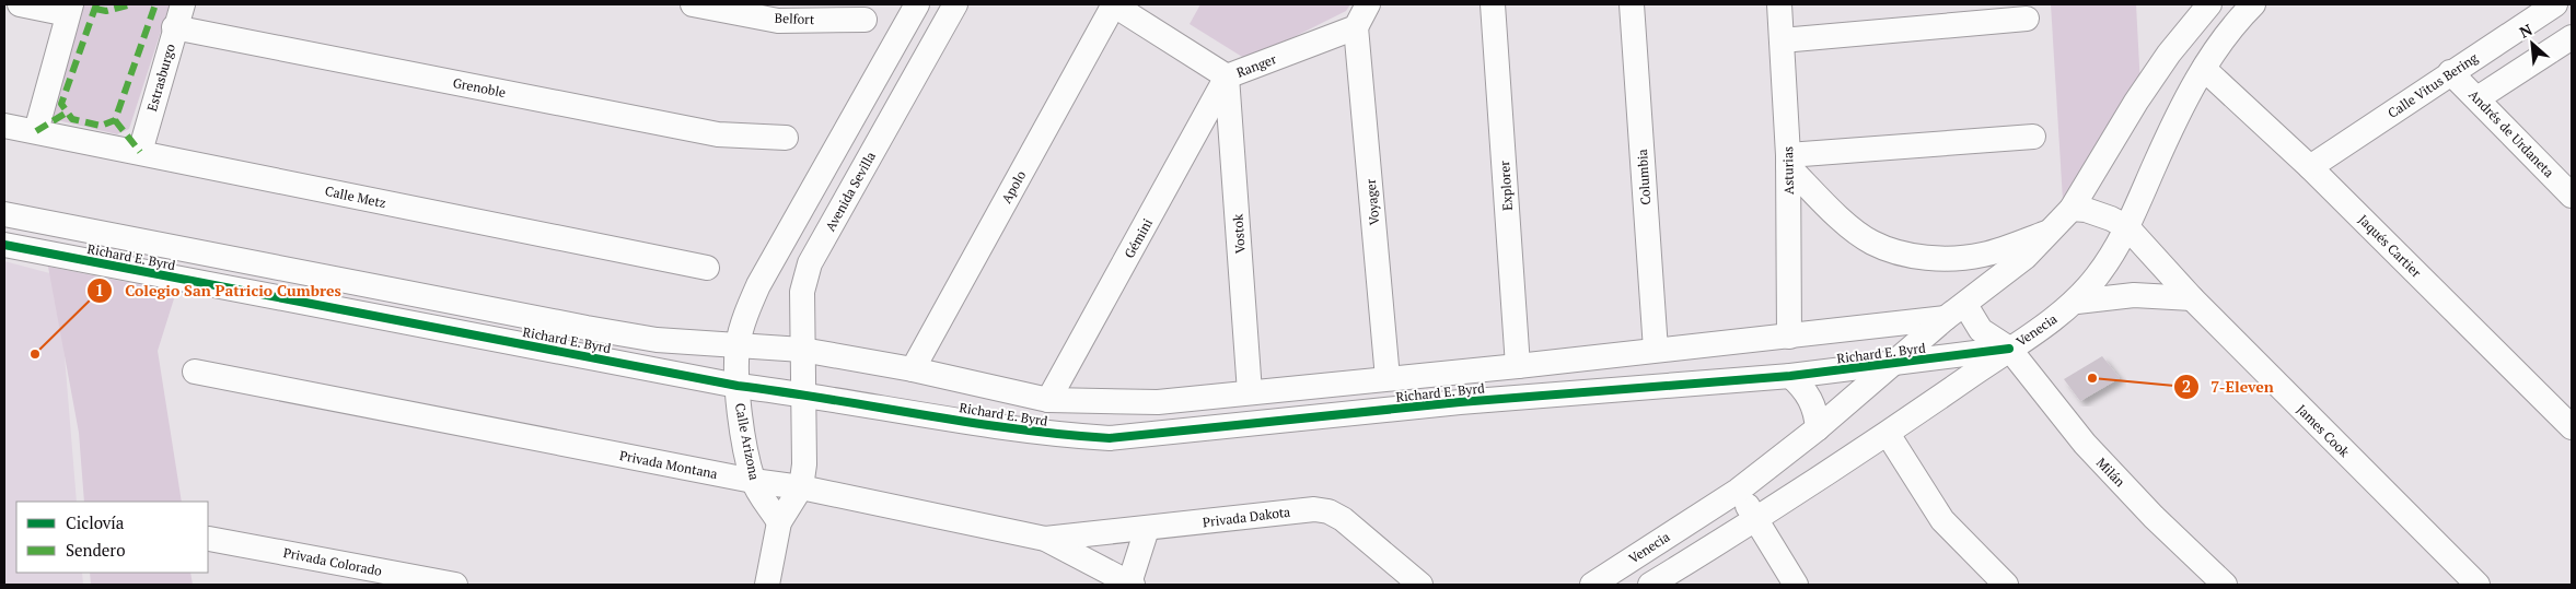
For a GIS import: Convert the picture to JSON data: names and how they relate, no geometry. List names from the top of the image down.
{
  "streets": {
    "street": [
      "Belfort",
      "Ranger",
      "Estrasburgo",
      "Calle Vitus Bering",
      "Grenoble",
      "Andrés de Urdaneta",
      "Asturias",
      "Columbia",
      "Explorer",
      "Apolo",
      "Avenida Sevilla",
      "Calle Metz",
      "Voyager",
      "Vostok",
      "Gémini",
      "Jaqués Cartier",
      "Richard E. Byrd",
      "Venecia",
      "James Cook",
      "Calle Arizona",
      "Privada Montana",
      "Milán",
      "Privada Dakota",
      "Privada Colorado"
    ]
  },
  "crossings": [
    ["Ranger", "Apolo"],
    ["Ranger", "Voyager"],
    ["Ranger", "Vostok"],
    ["Ranger", "Gémini"],
    ["Estrasburgo", "Grenoble"],
    ["Estrasburgo", "Calle Metz"],
    ["Calle Vitus Bering", "Andrés de Urdaneta"],
    ["Calle Vitus Bering", "Jaqués Cartier"],
    ["Asturias", "Richard E. Byrd"],
    ["Columbia", "Richard E. Byrd"],
    ["Explorer", "Richard E. Byrd"],
    ["Apolo", "Richard E. Byrd"],
    ["Avenida Sevilla", "Richard E. Byrd"],
    ["Voyager", "Richard E. Byrd"],
    ["Vostok", "Gémini"],
    ["Vostok", "Richard E. Byrd"],
    ["Gémini", "Richard E. Byrd"],
    ["Jaqués Cartier", "Venecia"],
    ["Richard E. Byrd", "Venecia"],
    ["Richard E. Byrd", "Calle Arizona"],
    ["Richard E. Byrd", "Milán"],
    ["Venecia", "James Cook"],
    ["Venecia", "Milán"],
    ["Calle Arizona", "Privada Montana"],
    ["Privada Montana", "Privada Dakota"]
  ],
  "places": ["Colegio San Patricio Cumbres", "7-Eleven"],
  "legend": ["Ciclovía", "Sendero"],
  "north": "top left"
}
